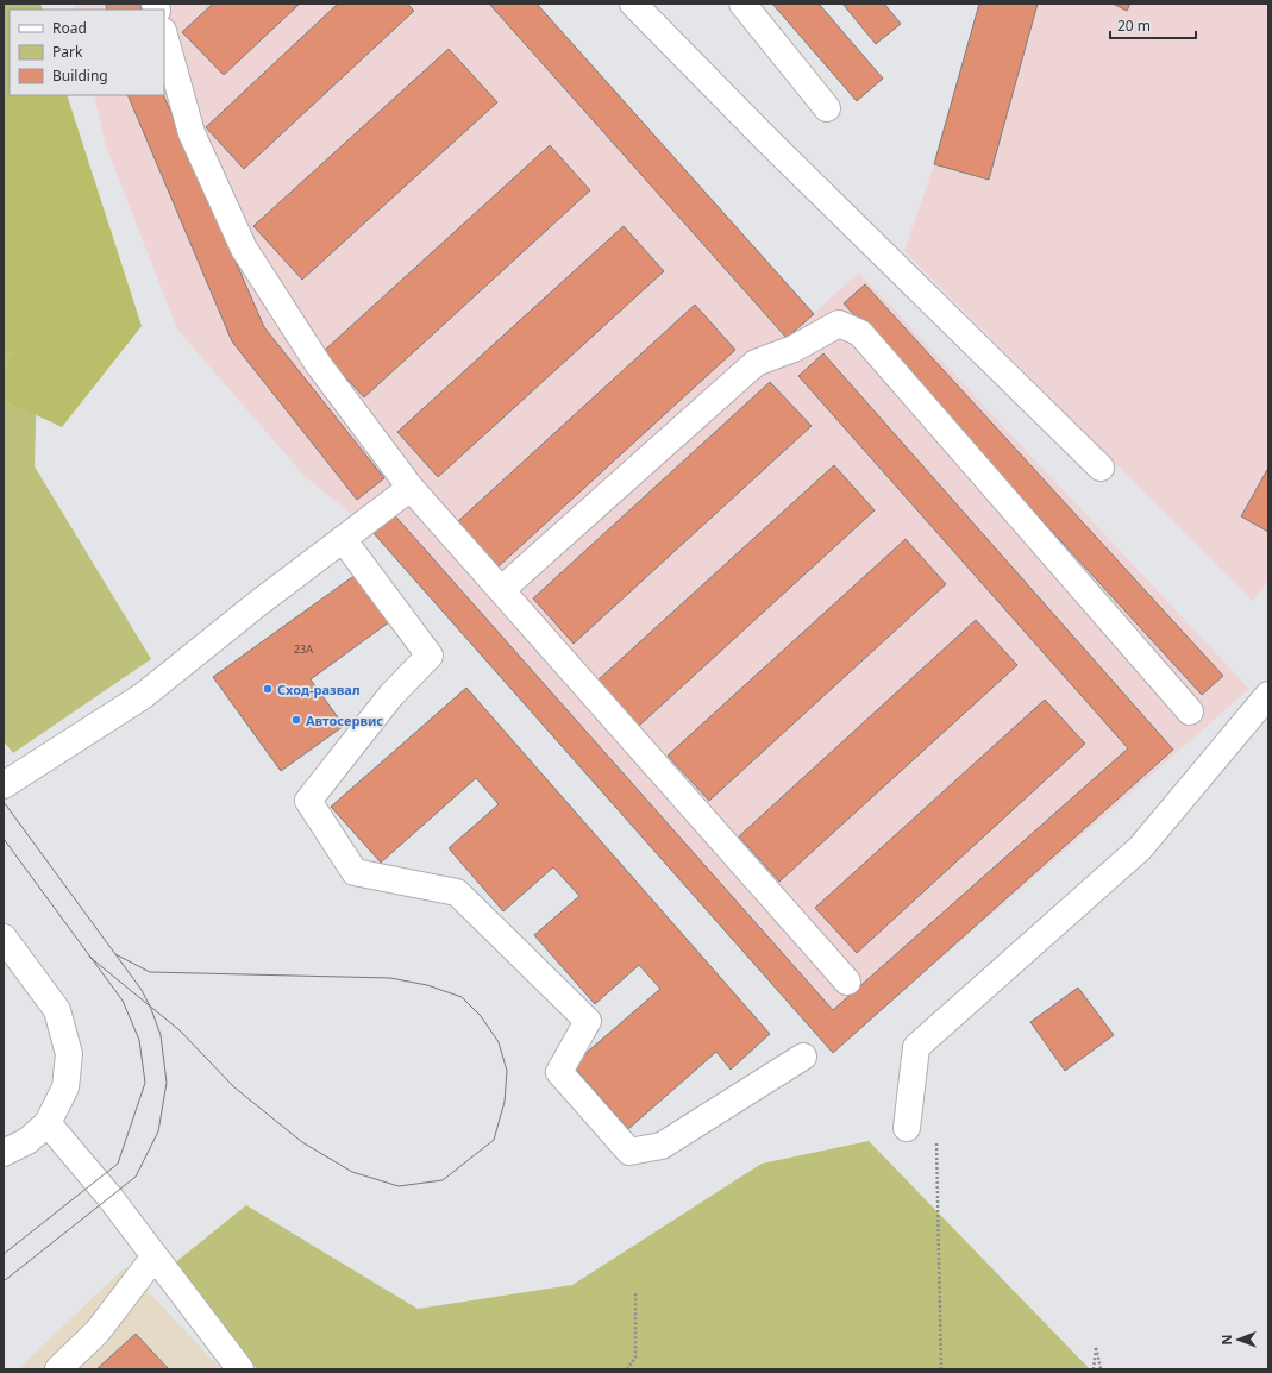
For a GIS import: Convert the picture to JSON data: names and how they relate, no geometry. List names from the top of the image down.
{
  "places": ["Сход-развал", "Автосервис"],
  "house_numbers": ["23А"],
  "legend": ["Road", "Park", "Building"],
  "scale_bar": "20 m",
  "north": "left"
}
